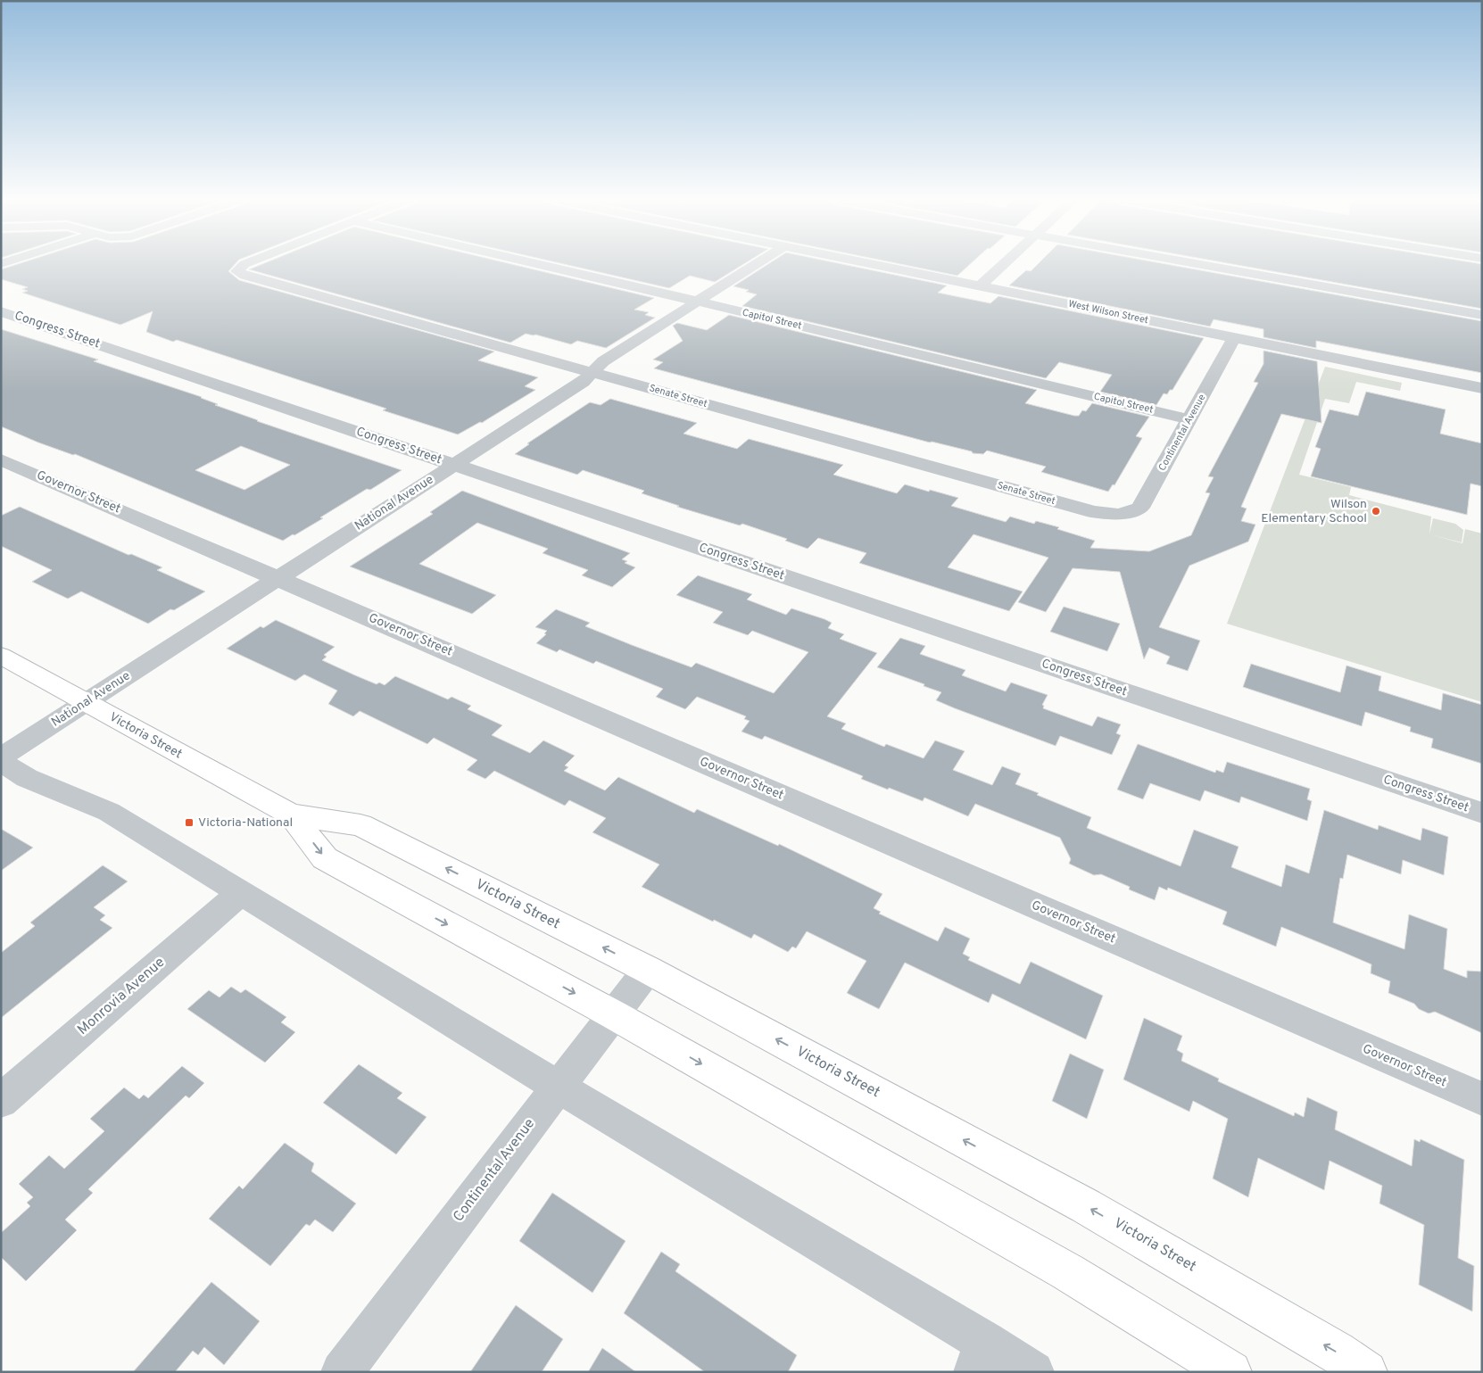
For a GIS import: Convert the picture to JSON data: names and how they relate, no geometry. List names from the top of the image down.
{
  "streets": {
    "main road": ["Victoria Street"],
    "street": [
      "West Wilson Street",
      "Capitol Street",
      "Congress Street",
      "Senate Street",
      "Continental Avenue",
      "Governor Street",
      "National Avenue",
      "Monrovia Avenue"
    ]
  },
  "crossings": [
    ["West Wilson Street", "Continental Avenue"],
    ["Capitol Street", "Continental Avenue"],
    ["Capitol Street", "National Avenue"],
    ["Congress Street", "National Avenue"],
    ["Senate Street", "Continental Avenue"],
    ["Senate Street", "National Avenue"],
    ["Continental Avenue", "Victoria Street"],
    ["Governor Street", "National Avenue"],
    ["National Avenue", "Victoria Street"]
  ],
  "places": {
    "other": ["Wilson Elementary School"],
    "transit": ["Victoria-National"]
  }
}
